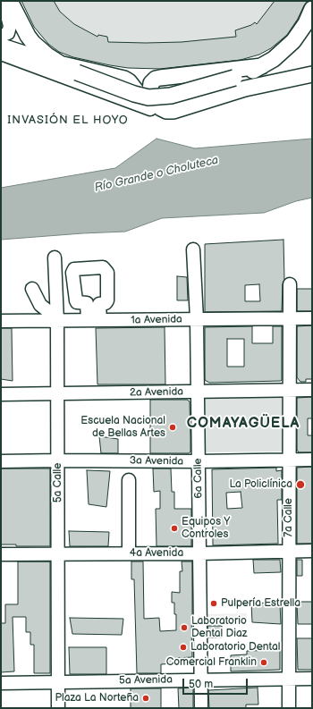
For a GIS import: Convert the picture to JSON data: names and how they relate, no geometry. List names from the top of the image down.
{
  "streets": {
    "street": [
      "1a Avenida",
      "2a Avenida",
      "3a Avenida",
      "6a Calle",
      "5a Calle",
      "7a Calle",
      "4a Avenida",
      "5a Avenida"
    ]
  },
  "crossings": [
    ["1a Avenida", "6a Calle"],
    ["1a Avenida", "5a Calle"],
    ["1a Avenida", "7a Calle"],
    ["2a Avenida", "6a Calle"],
    ["2a Avenida", "5a Calle"],
    ["2a Avenida", "7a Calle"],
    ["3a Avenida", "6a Calle"],
    ["3a Avenida", "5a Calle"],
    ["3a Avenida", "7a Calle"],
    ["6a Calle", "4a Avenida"],
    ["6a Calle", "5a Avenida"],
    ["5a Calle", "4a Avenida"],
    ["5a Calle", "5a Avenida"],
    ["7a Calle", "4a Avenida"],
    ["7a Calle", "5a Avenida"]
  ],
  "districts": ["INVASIÓN EL HOYO", "COMAYAGÜELA"],
  "water": ["Río Grande o Choluteca"],
  "places": [
    "Escuela Nacional de Bellas Artes",
    "La Policlínica",
    "Equipos Y Controles",
    "Pulpería Estrella",
    "Laboratorio Dental Diaz",
    "Laboratorio Dental",
    "Comercial Franklin",
    "Plaza La Norteña"
  ],
  "scale_bar": "50 m"
}
